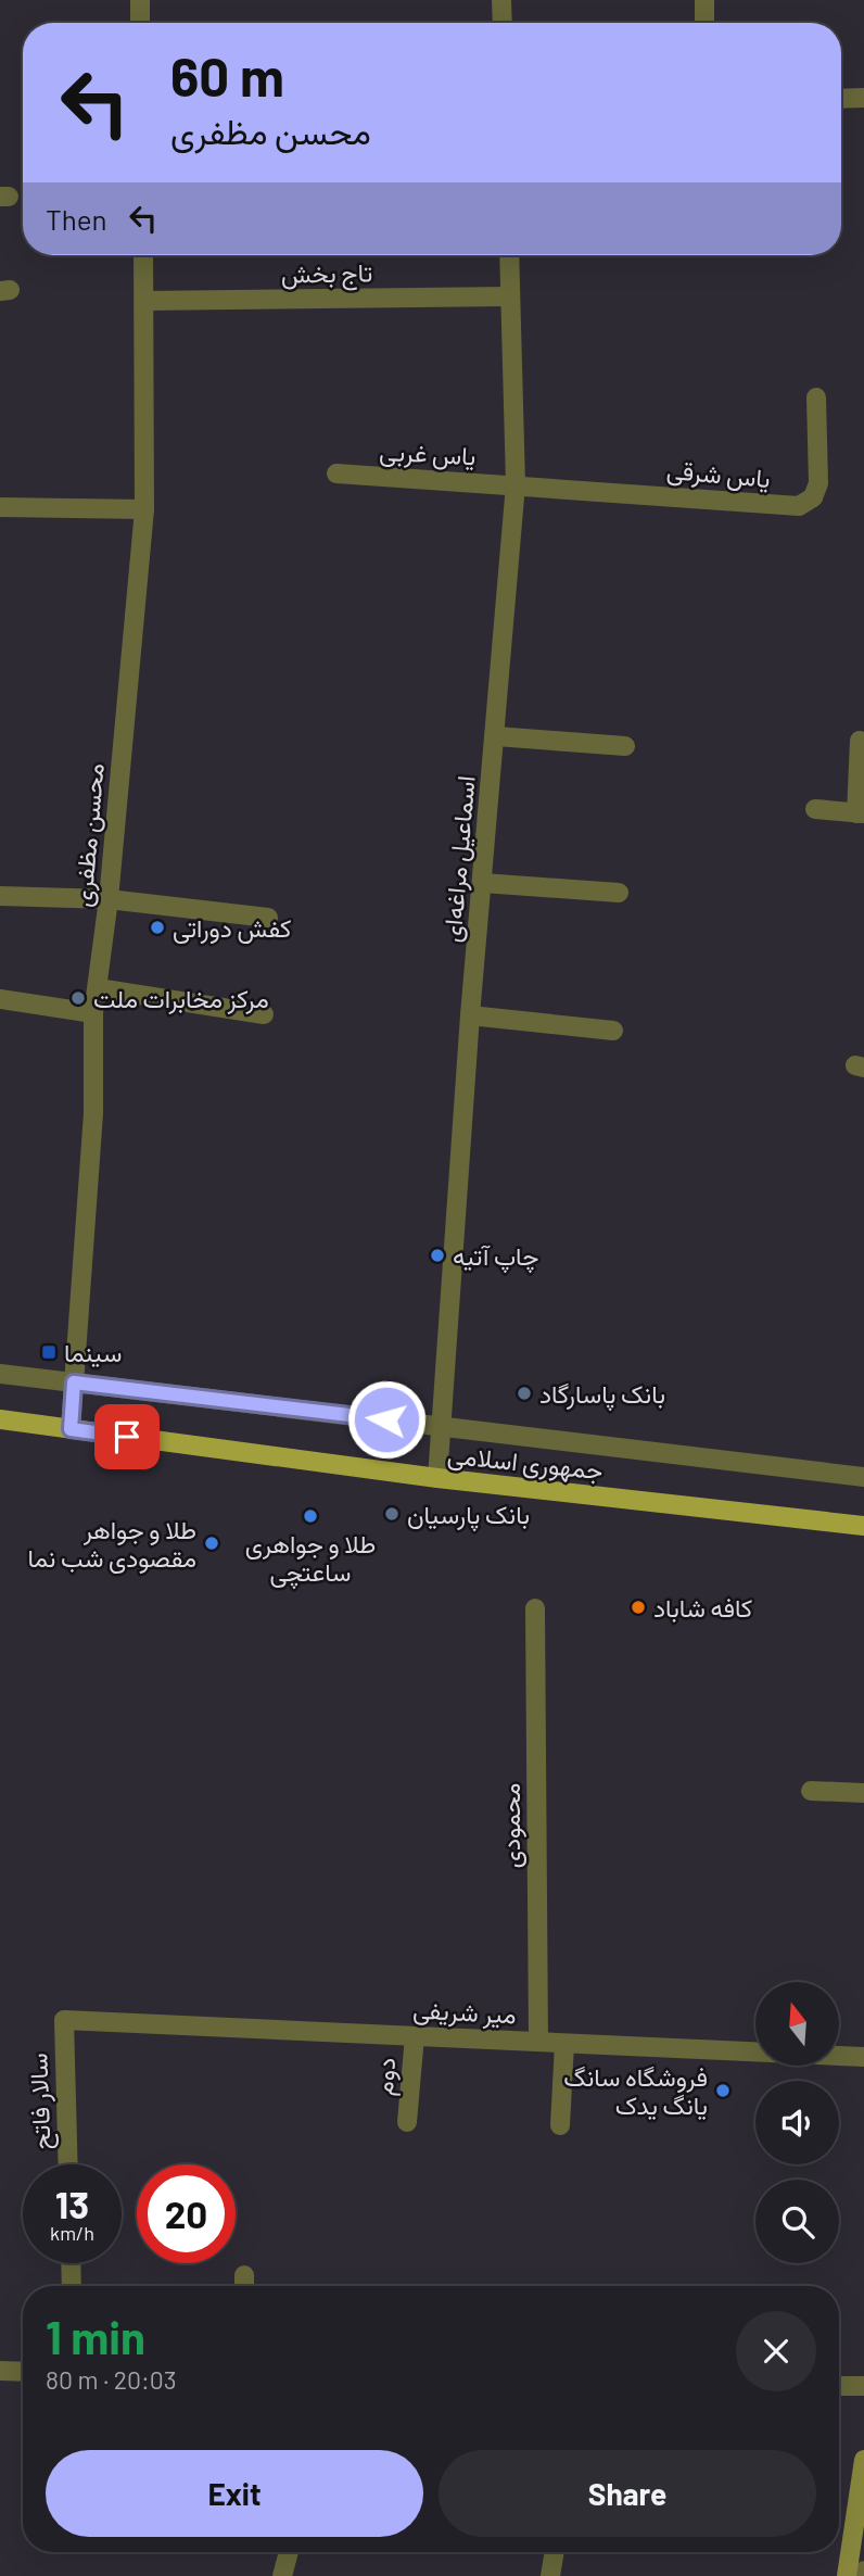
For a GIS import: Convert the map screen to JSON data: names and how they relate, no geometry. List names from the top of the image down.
{
  "streets": {
    "main road": ["جمهوری اسلامی"],
    "street": [
      "تاج بخش",
      "یاس غربی",
      "یاس شرقی",
      "محسن مظفری",
      "اسماعیل مراغه‌ای",
      "محمودی",
      "میر شریفی",
      "دوم",
      "سالار فاتح"
    ]
  },
  "crossings": [
    ["تاج بخش", "محسن مظفری"],
    ["تاج بخش", "اسماعیل مراغه‌ای"],
    ["یاس غربی", "یاس شرقی"],
    ["یاس غربی", "اسماعیل مراغه‌ای"],
    ["یاس شرقی", "اسماعیل مراغه‌ای"],
    ["محسن مظفری", "جمهوری اسلامی"],
    ["اسماعیل مراغه‌ای", "جمهوری اسلامی"],
    ["محمودی", "میر شریفی"],
    ["میر شریفی", "دوم"],
    ["میر شریفی", "سالار فاتح"]
  ],
  "places": {
    "other": [
      "کفش دوراتی",
      "مرکز مخابرات ملت",
      "چاپ آتیه",
      "بانک پاسارگاد",
      "بانک پارسیان",
      "طلا و جواهری ساعتچی",
      "طلا و جواهر مقصودی شب نما",
      "کافه شاباد",
      "فروشگاه سانگ یانگ یدک"
    ],
    "transit": ["سینما"]
  },
  "north": "top",
  "page": {
    "turn": ["60 m", "محسن مظفری"],
    "then": "Then",
    "speed": "13 km/h",
    "limit": "20",
    "heading": ["1 min", "80 m · 20:03"],
    "buttons": ["Exit", "Share"]
  }
}
